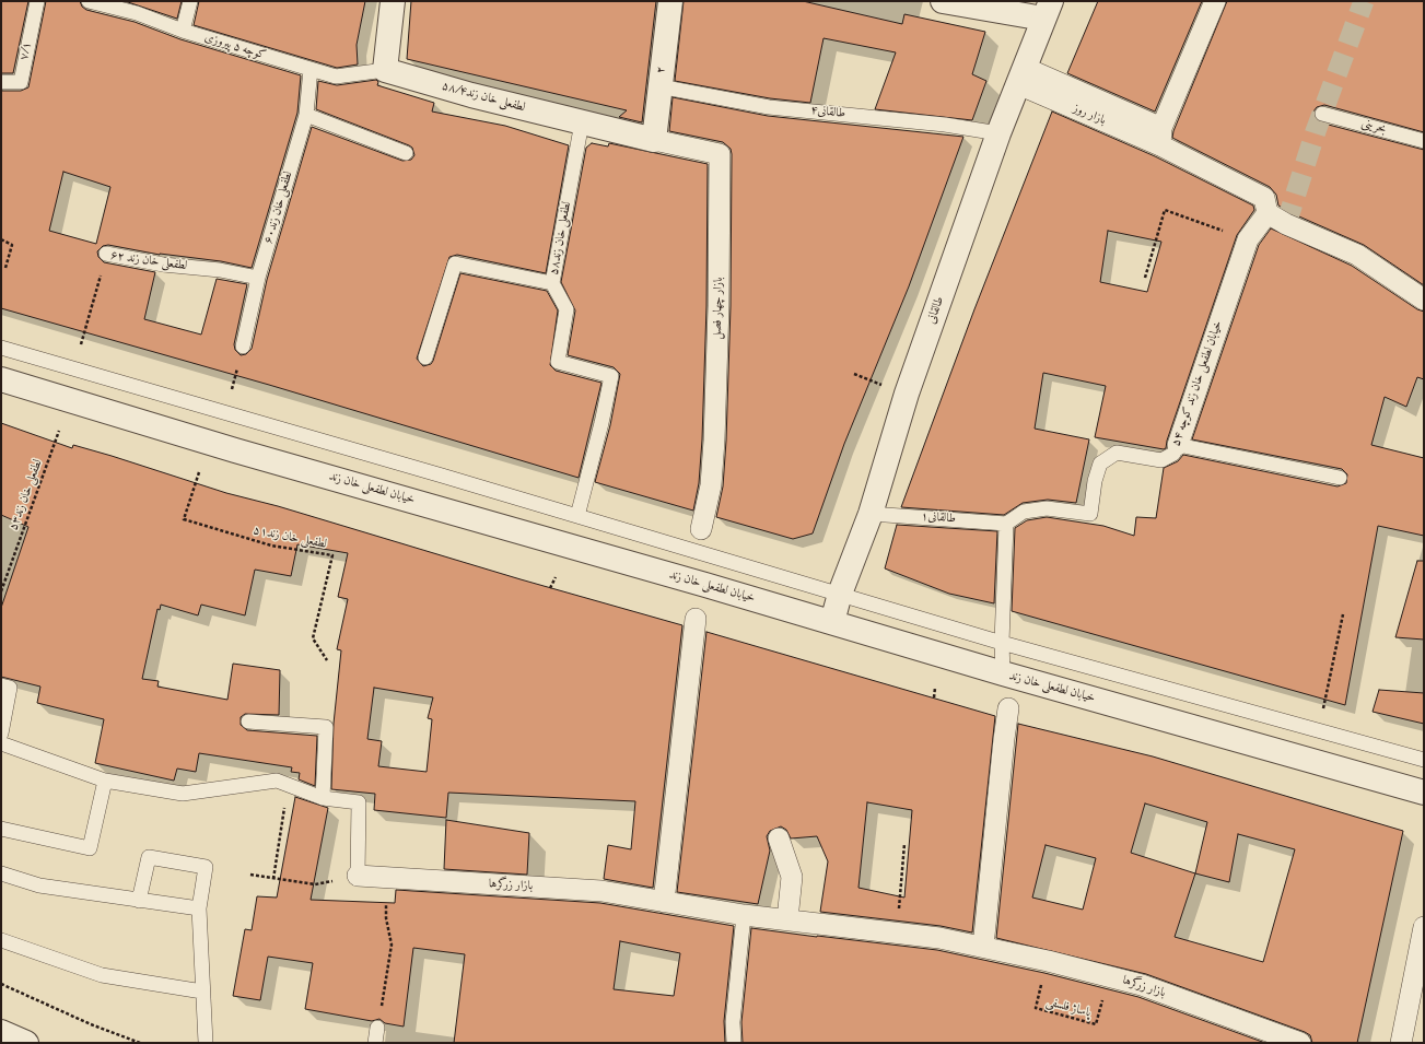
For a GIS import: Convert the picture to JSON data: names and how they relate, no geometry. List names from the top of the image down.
{
  "streets": {
    "street": [
      "۲",
      "لطفعلی خان زند۵۸/۴",
      "بازار روز",
      "بازار چهار فصل",
      "طالقانی",
      "خیابان لطفعلی خان زند کوچه ۵۴",
      "خیابان لطفعلی خان زند",
      "بازار زرگرها"
    ],
    "lane": [
      "کوچه ۵ پیروزی",
      "۷/۱",
      "طالقانی۴",
      "بحرینی",
      "لطفعلی خان زند۶۰",
      "لطفعلی خان زند۵۸",
      "لطفعلی خان زند ۶۲",
      "طالقانی۱"
    ],
    "path": ["لطفعلی خان زند۵۳", "لطفعلی خان زند۵۱", "پاساژ فلسفی"]
  },
  "crossings": [
    ["کوچه ۵ پیروزی", "لطفعلی خان زند۵۸/۴"],
    ["کوچه ۵ پیروزی", "لطفعلی خان زند۶۰"],
    ["۲", "لطفعلی خان زند۵۸/۴"],
    ["۲", "طالقانی۴"],
    ["۲", "بازار چهار فصل"],
    ["لطفعلی خان زند۵۸/۴", "لطفعلی خان زند۵۸"],
    ["لطفعلی خان زند۵۸/۴", "بازار چهار فصل"],
    ["طالقانی۴", "طالقانی"],
    ["بازار روز", "طالقانی"],
    ["بازار روز", "خیابان لطفعلی خان زند کوچه ۵۴"],
    ["لطفعلی خان زند۶۰", "لطفعلی خان زند ۶۲"],
    ["طالقانی", "خیابان لطفعلی خان زند"],
    ["طالقانی", "طالقانی۱"],
    ["خیابان لطفعلی خان زند کوچه ۵۴", "طالقانی۱"],
    ["بازار زرگرها", "پاساژ فلسفی"]
  ]
}
